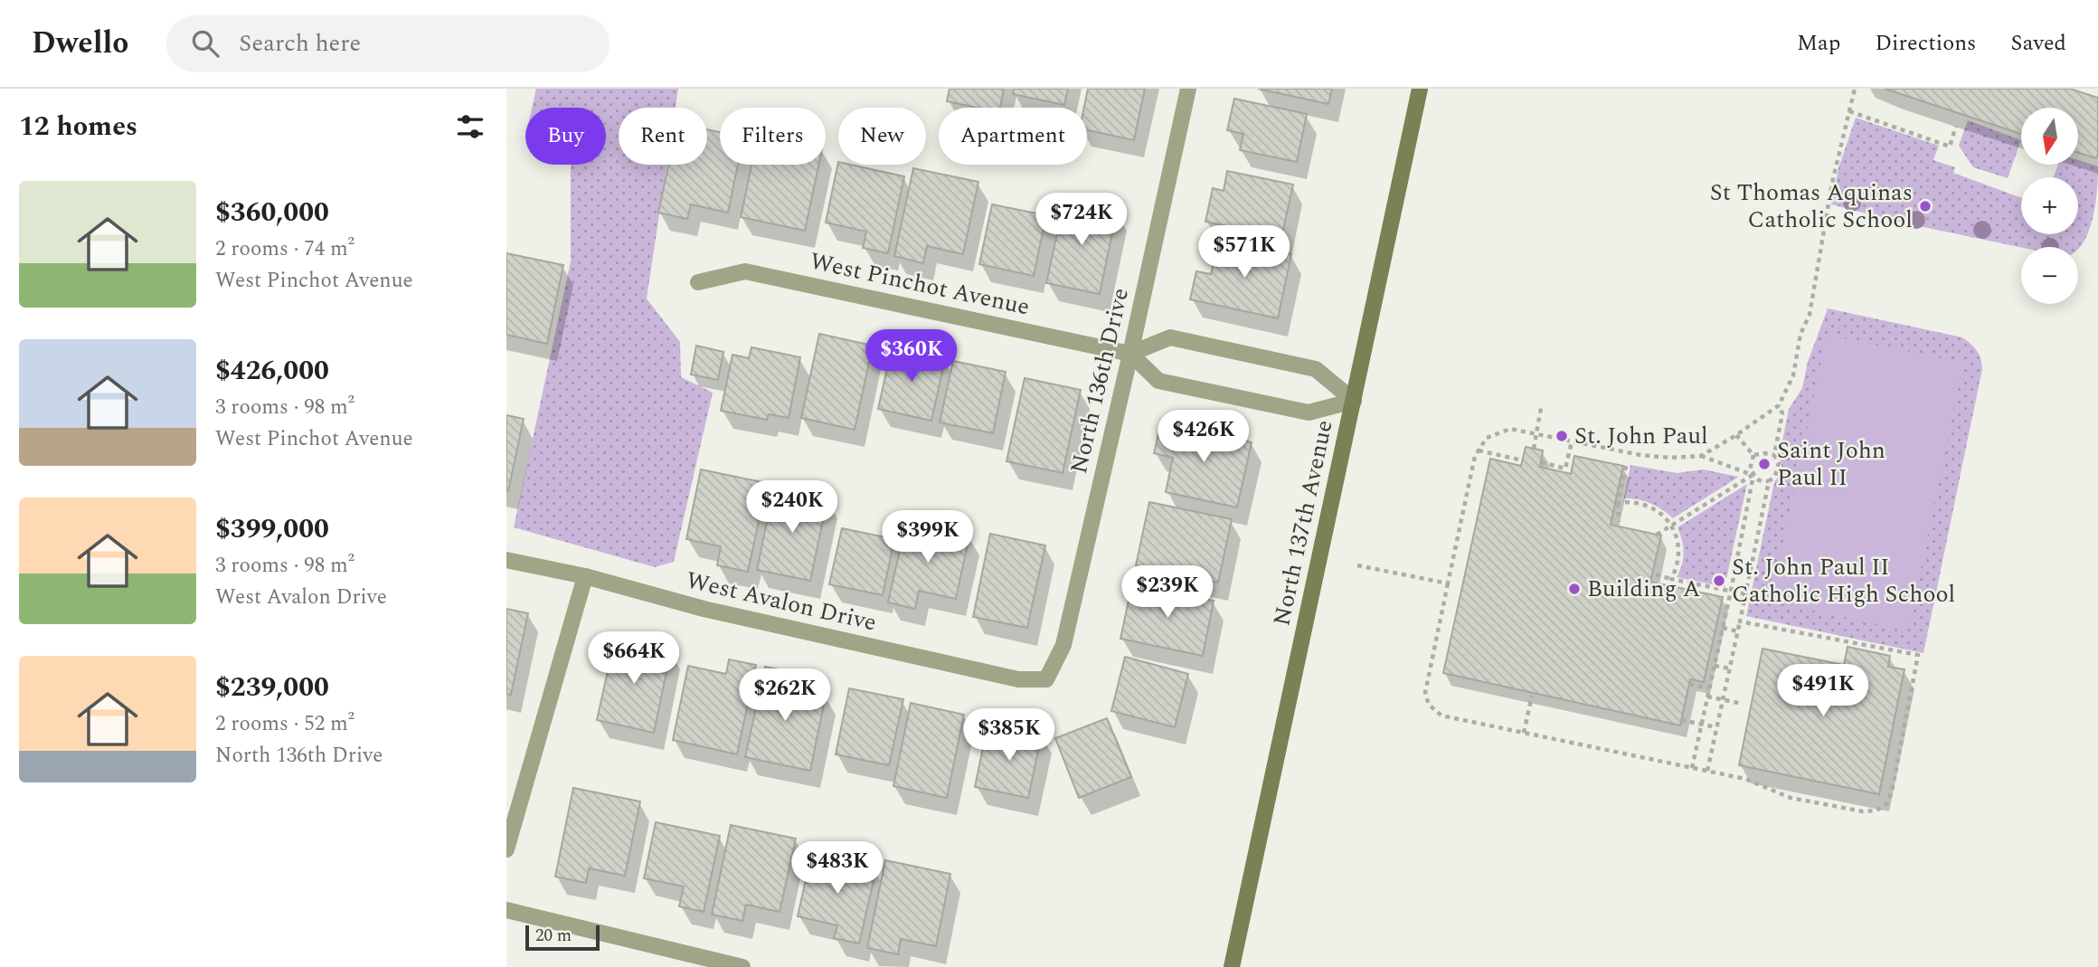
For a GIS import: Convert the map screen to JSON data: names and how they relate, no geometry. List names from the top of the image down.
{
  "streets": {
    "street": [
      "West Pinchot Avenue",
      "North 136th Drive",
      "North 137th Avenue",
      "West Avalon Drive"
    ]
  },
  "crossings": [
    ["West Pinchot Avenue", "North 136th Drive"],
    ["North 136th Drive", "West Avalon Drive"]
  ],
  "places": [
    "St Thomas Aquinas Catholic School",
    "St. John Paul",
    "Saint John Paul II",
    "St. John Paul II Catholic High School",
    "Building A"
  ],
  "scale_bar": "20 m",
  "north": "bottom",
  "page": {
    "header": "Dwello",
    "search": "Search here",
    "nav": ["Map", "Directions", "Saved"],
    "heading": "12 homes",
    "map_buttons": ["+", "−"],
    "chip": [
      "Buy",
      "Rent",
      "Filters",
      "New",
      "Apartment"
    ],
    "list": [
      {
        "name": "$360,000",
        "note": "2 rooms · 74 m² · West Pinchot Avenue"
      },
      {
        "name": "$426,000",
        "note": "3 rooms · 98 m² · West Pinchot Avenue"
      },
      {
        "name": "$399,000",
        "note": "3 rooms · 98 m² · West Avalon Drive"
      },
      {
        "name": "$239,000",
        "note": "2 rooms · 52 m² · North 136th Drive"
      }
    ],
    "price": [
      "$724K",
      "$571K",
      "$360K",
      "$426K",
      "$240K",
      "$399K",
      "$239K",
      "$664K",
      "$491K",
      "$262K",
      "$385K",
      "$483K"
    ],
    "scale": "20 m"
  }
}
